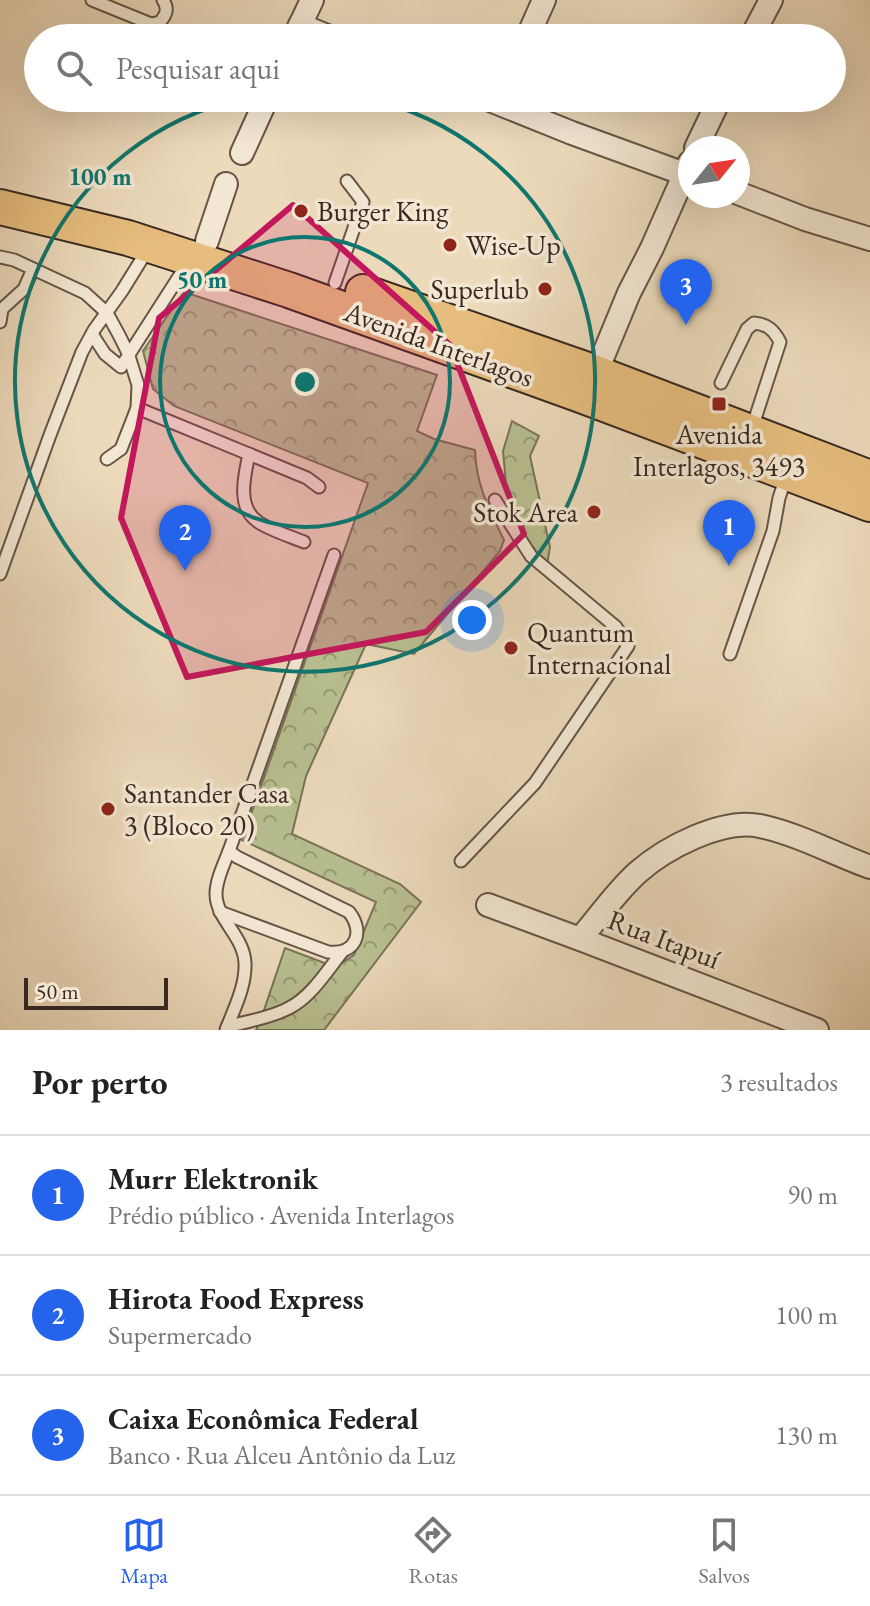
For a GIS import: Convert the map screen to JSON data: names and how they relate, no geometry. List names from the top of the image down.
{
  "streets": {
    "main road": ["Avenida Interlagos"],
    "street": ["Rua Itapuí"]
  },
  "places": {
    "other": [
      "Burger King",
      "Wise-Up",
      "Superlub",
      "Stok Area",
      "Quantum Internacional",
      "Santander Casa 3 (Bloco 20)"
    ],
    "transit": ["Avenida Interlagos, 3493"]
  },
  "scale_bar": "50 m",
  "north": "top right",
  "page": {
    "search": "Pesquisar aqui",
    "pins": ["3", "1", "2"],
    "scale": "50 m",
    "heading": ["Por perto", "3 resultados"],
    "list": [
      {
        "mark": "1",
        "name": "Murr Elektronik",
        "note": "Prédio público · Avenida Interlagos",
        "value": "90 m"
      },
      {
        "mark": "2",
        "name": "Hirota Food Express",
        "note": "Supermercado",
        "value": "100 m"
      },
      {
        "mark": "3",
        "name": "Caixa Econômica Federal",
        "note": "Banco · Rua Alceu Antônio da Luz",
        "value": "130 m"
      }
    ],
    "nav": ["Mapa", "Rotas", "Salvos"]
  },
  "rings": ["100 m", "50 m"]
}
